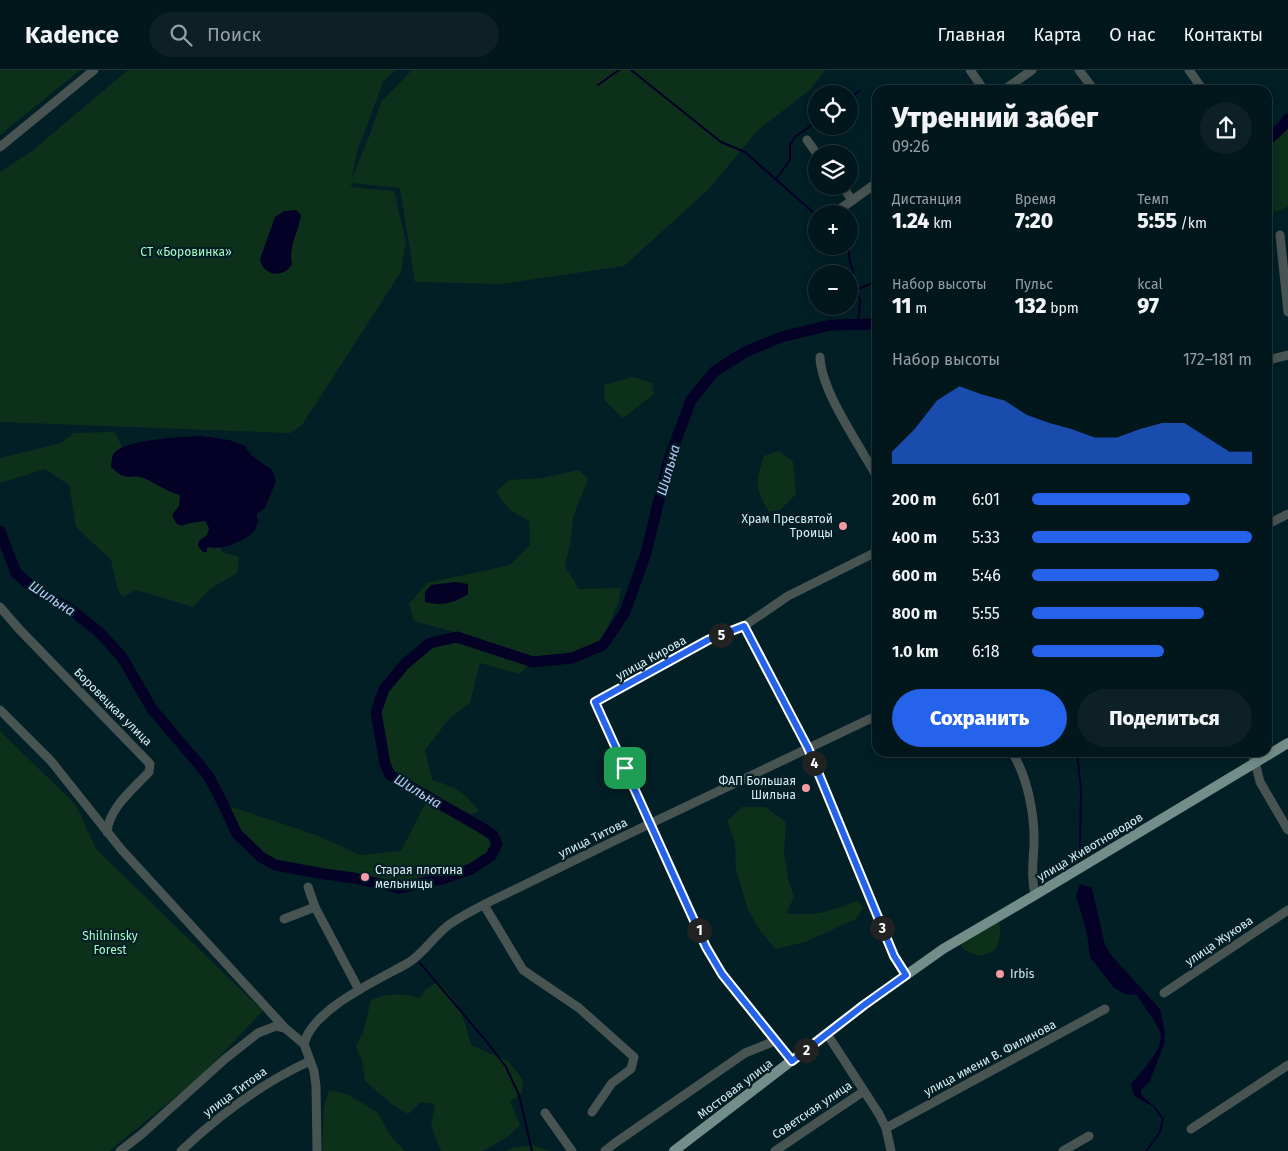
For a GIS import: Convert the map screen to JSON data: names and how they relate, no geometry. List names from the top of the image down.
{
  "streets": {
    "main road": ["улица Животноводов", "Мостовая улица"],
    "street": [
      "улица Кирова",
      "Боровецкая улица",
      "улица Титова",
      "улица Жукова",
      "улица имени В. Филинова",
      "Советская улица"
    ]
  },
  "crossings": [
    ["улица Кирова", "улица Титова"],
    ["улица Животноводов", "Мостовая улица"],
    ["улица имени В. Филинова", "Советская улица"],
    ["Мостовая улица", "Советская улица"]
  ],
  "water": ["Шильна"],
  "parks": ["СТ «Боровинка»", "Shilninsky Forest"],
  "places": [
    "Храм Пресвятой Троицы",
    "ФАП Большая Шильна",
    "Старая плотина мельницы",
    "Irbis"
  ],
  "page": {
    "header": "Kadence",
    "search": "Поиск",
    "nav": [
      "Главная",
      "Карта",
      "О нас",
      "Контакты"
    ],
    "map_buttons": ["+", "−"],
    "heading": ["Утренний забег", "09:26"],
    "stats": [
      ["Дистанция", "1.24 km"],
      ["Время", "7:20"],
      ["Темп", "5:55 /km"],
      ["Набор высоты", "11 m"],
      ["Пульс", "132 bpm"],
      ["kcal", "97"]
    ],
    "chart": ["Набор высоты", "172–181 m"],
    "list": [
      {
        "name": "200 m",
        "note": "6:01"
      },
      {
        "name": "400 m",
        "note": "5:33"
      },
      {
        "name": "600 m",
        "note": "5:46"
      },
      {
        "name": "800 m",
        "note": "5:55"
      },
      {
        "name": "1.0 km",
        "note": "6:18"
      }
    ],
    "pins": [
      "5",
      "4",
      "3",
      "1",
      "2"
    ],
    "buttons": ["Сохранить", "Поделиться"]
  }
}
